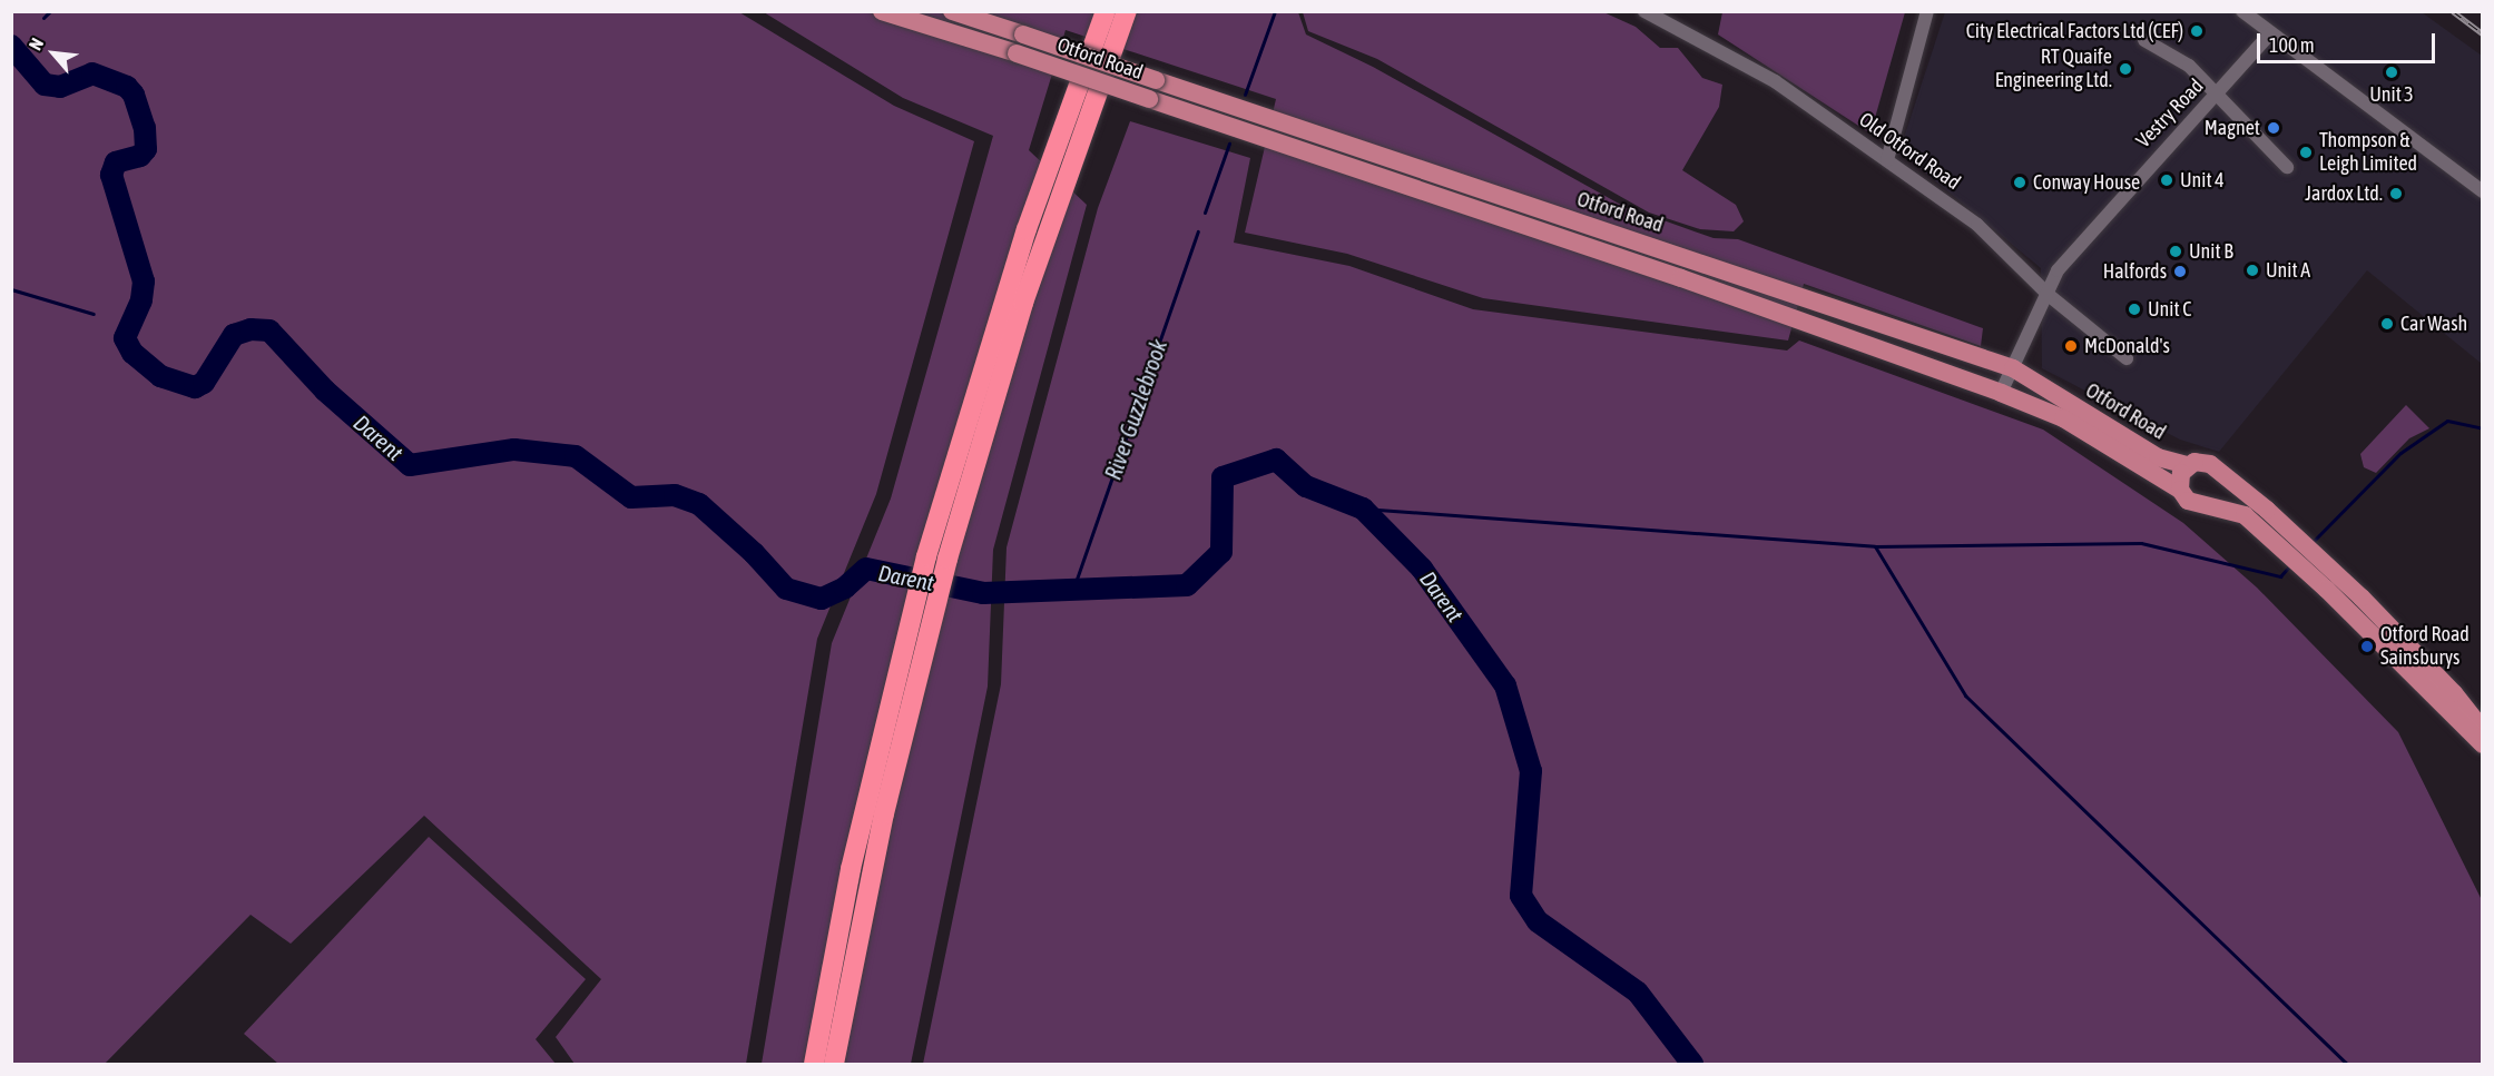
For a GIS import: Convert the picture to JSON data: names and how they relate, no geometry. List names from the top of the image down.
{
  "streets": {
    "main road": ["Otford Road"],
    "street": ["Vestry Road", "Old Otford Road"]
  },
  "crossings": [
    ["Otford Road", "Vestry Road"],
    ["Vestry Road", "Old Otford Road"]
  ],
  "water": ["River Guzzlebrook", "Darent"],
  "places": [
    "City Electrical Factors Ltd (CEF)",
    "RT Quaife Engineering Ltd.",
    "Unit 3",
    "Magnet",
    "Thompson & Leigh Limited",
    "Unit 4",
    "Conway House",
    "Jardox Ltd.",
    "Unit B",
    "Unit A",
    "Halfords",
    "Unit C",
    "Car Wash",
    "McDonald's",
    "Otford Road Sainsburys"
  ],
  "scale_bar": "100 m",
  "north": "top left"
}
